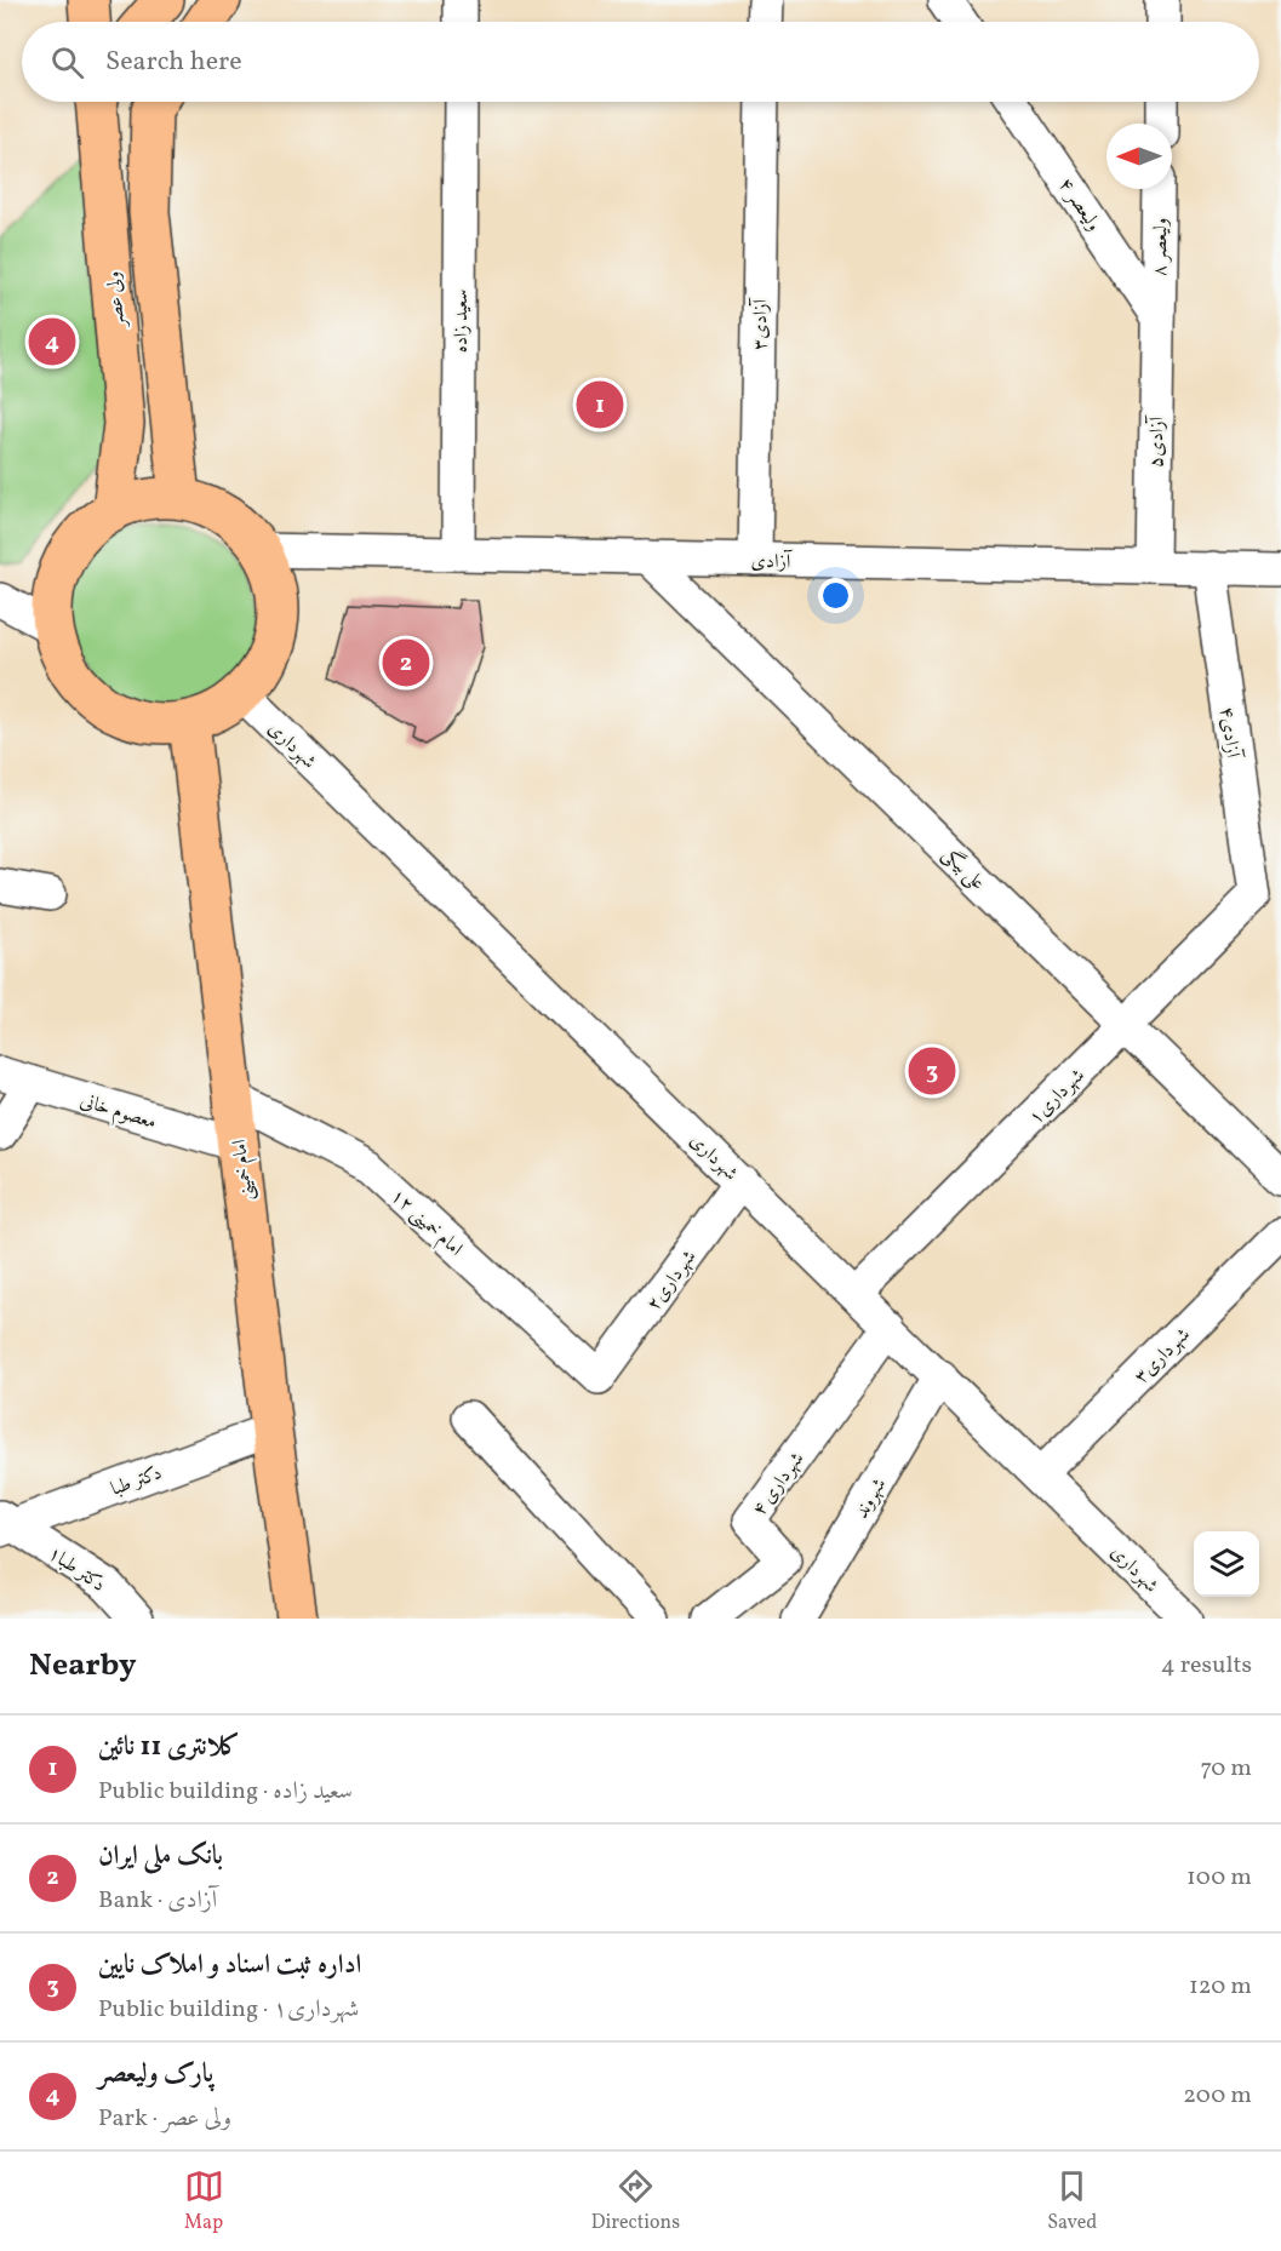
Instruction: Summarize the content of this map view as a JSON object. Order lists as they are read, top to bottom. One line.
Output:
{"streets":{"main road":["ولی عصر","امام خمینی"],"street":["ولیعصر ۴","ولیعصر ۸","سعید زاده","آزادی۳","آزادی۵","آزادی","آزادی۴","شهرداری","علی بیگی","شهرداری۱","معصوم خانی","امام خمینی ۱۲","شهرداری۲","شهرداری۳","دکتر طبا","شهرداری ۴","شهروند","دکتر طبا۱"]},"crossings":[["ولیعصر ۴","ولیعصر ۸"],["ولیعصر ۴","آزادی۵"],["ولیعصر ۸","آزادی۵"],["ولی عصر","آزادی"],["ولی عصر","شهرداری"],["ولی عصر","امام خمینی"],["سعید زاده","آزادی"],["آزادی۳","آزادی"],["آزادی۵","آزادی"],["آزادی","آزادی۴"],["آزادی","شهرداری"],["آزادی","علی بیگی"],["آزادی","امام خمینی"],["آزادی۴","شهرداری۱"],["شهرداری","شهرداری۱"],["شهرداری","امام خمینی"],["شهرداری","شهرداری۲"],["شهرداری","شهرداری۳"],["شهرداری","شهرداری ۴"],["شهرداری","شهروند"],["علی بیگی","شهرداری۱"],["معصوم خانی","امام خمینی"],["امام خمینی","امام خمینی ۱۲"],["امام خمینی","دکتر طبا"],["امام خمینی ۱۲","شهرداری۲"],["دکتر طبا","دکتر طبا۱"]],"north":"left","page":{"search":"Search here","pins":["4","1","2","3"],"heading":["Nearby","4 results"],"list":[{"mark":"1","name":"کلانتری 11 نائین","note":"Public building · سعید زاده","value":"70 m"},{"mark":"2","name":"بانک ملی ایران","note":"Bank · آزادی","value":"100 m"},{"mark":"3","name":"اداره ثبت اسناد و املاک نایین","note":"Public building · شهرداری۱","value":"120 m"},{"mark":"4","name":"پارک ولیعصر","note":"Park · ولی عصر","value":"200 m"}],"nav":["Map","Directions","Saved"]}}
